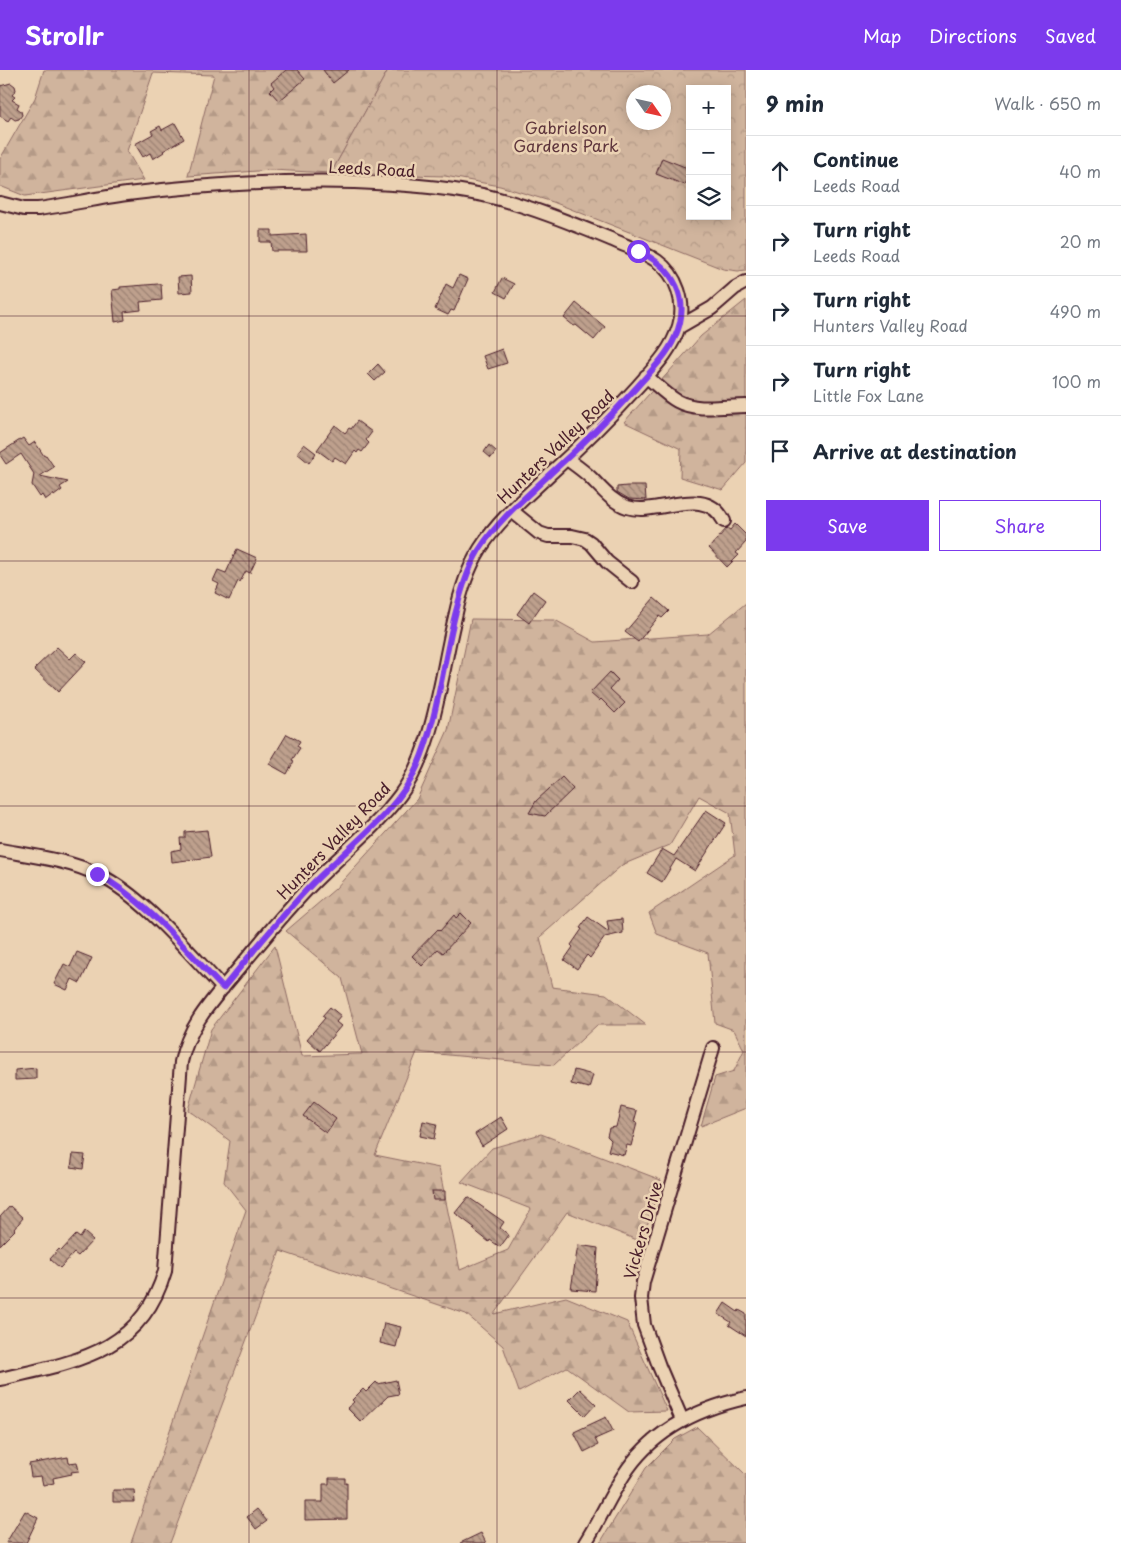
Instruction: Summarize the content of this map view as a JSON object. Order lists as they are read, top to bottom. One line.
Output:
{"streets":{"street":["Leeds Road","Hunters Valley Road","Vickers Drive"]},"crossings":[["Leeds Road","Hunters Valley Road"]],"parks":["Gabrielson Gardens Park"],"north":"bottom right","page":{"header":"Strollr","nav":["Map","Directions","Saved"],"heading":["9 min","Walk · 650 m"],"map_buttons":["+","−"],"list":[["Continue","Leeds Road","40 m"],["Turn right","Leeds Road","20 m"],["Turn right","Hunters Valley Road","490 m"],["Turn right","Little Fox Lane","100 m"],"Arrive at destination"],"buttons":["Save","Share"]}}
